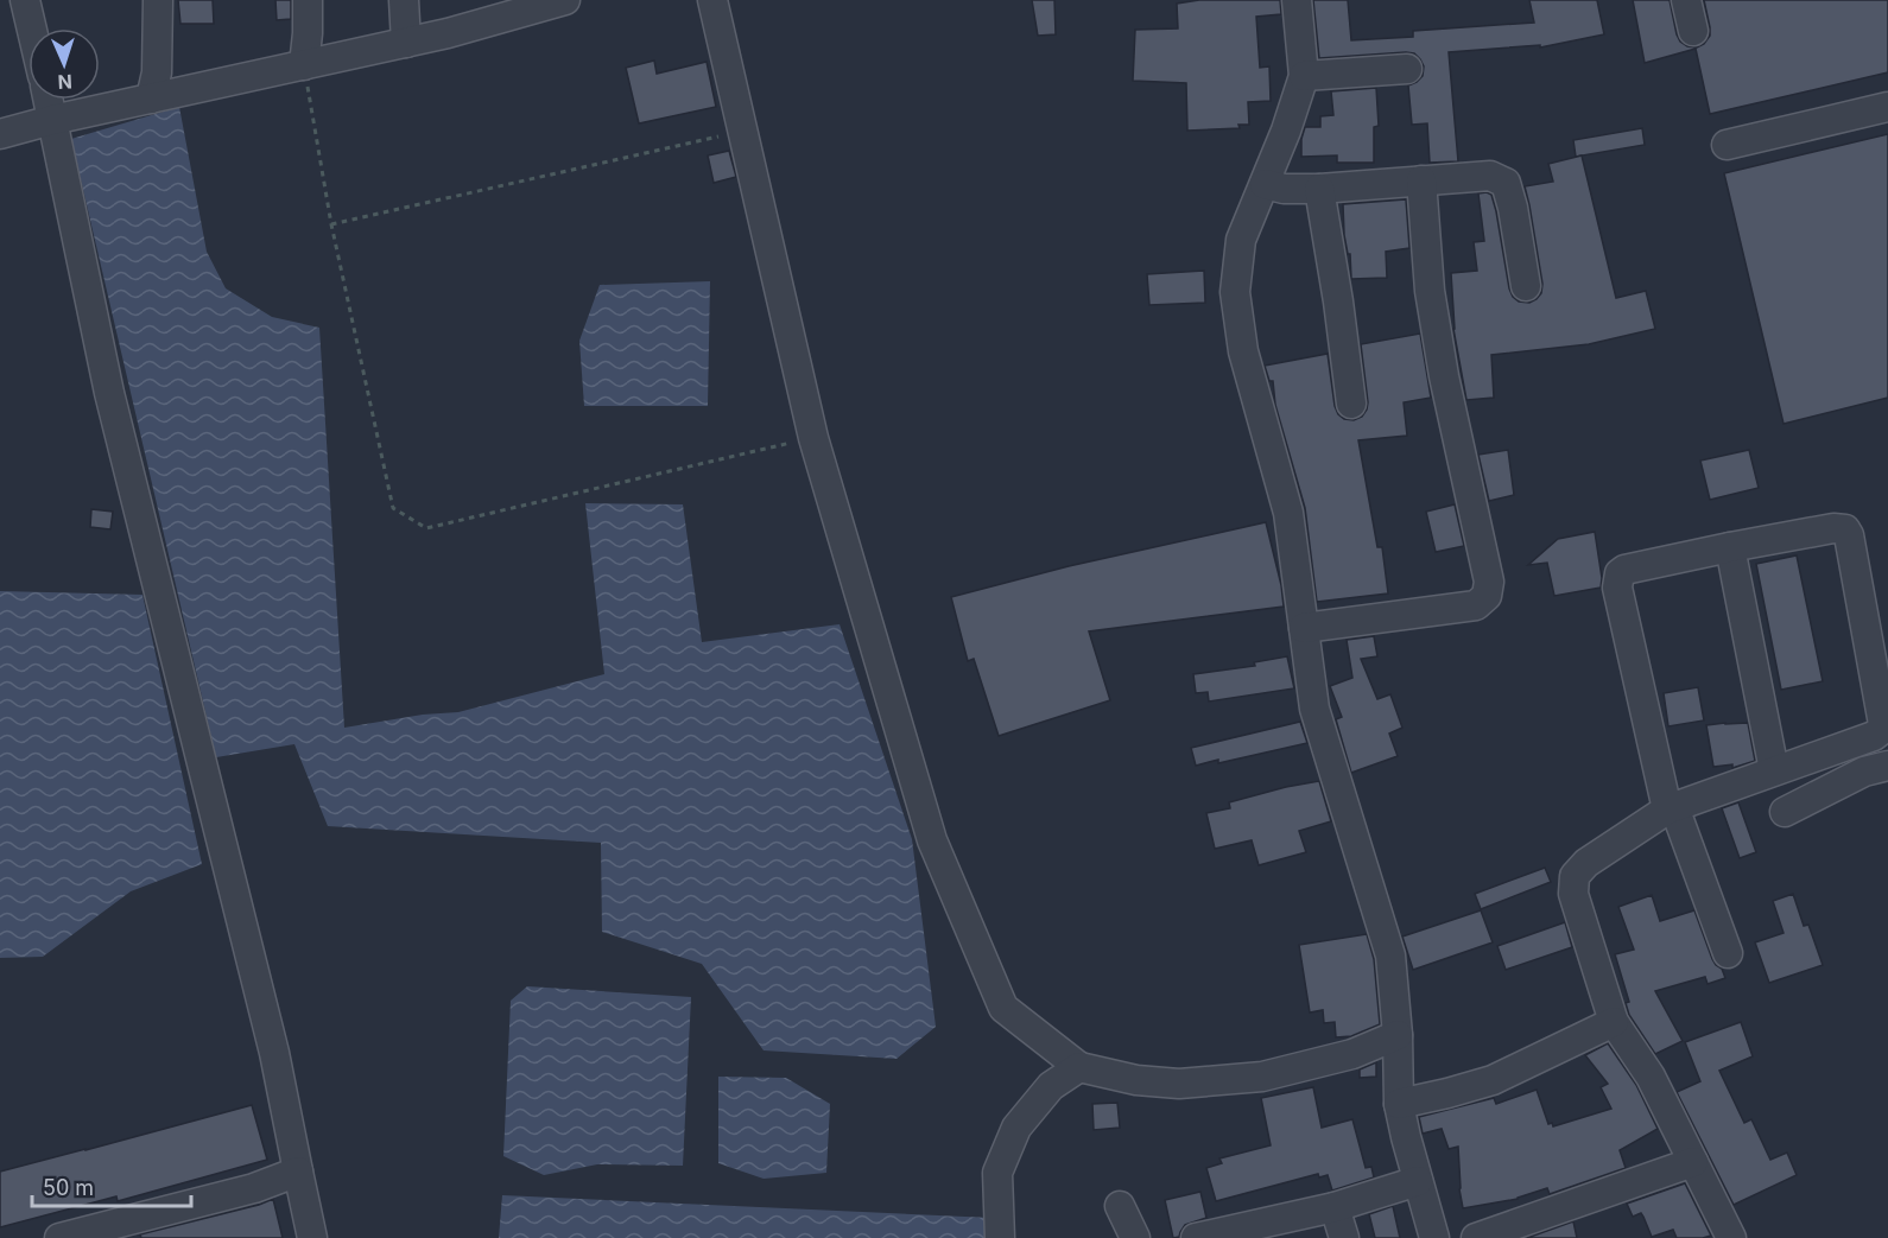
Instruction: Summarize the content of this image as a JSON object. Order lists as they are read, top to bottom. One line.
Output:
{"scale_bar":"50 m","north":"bottom"}
